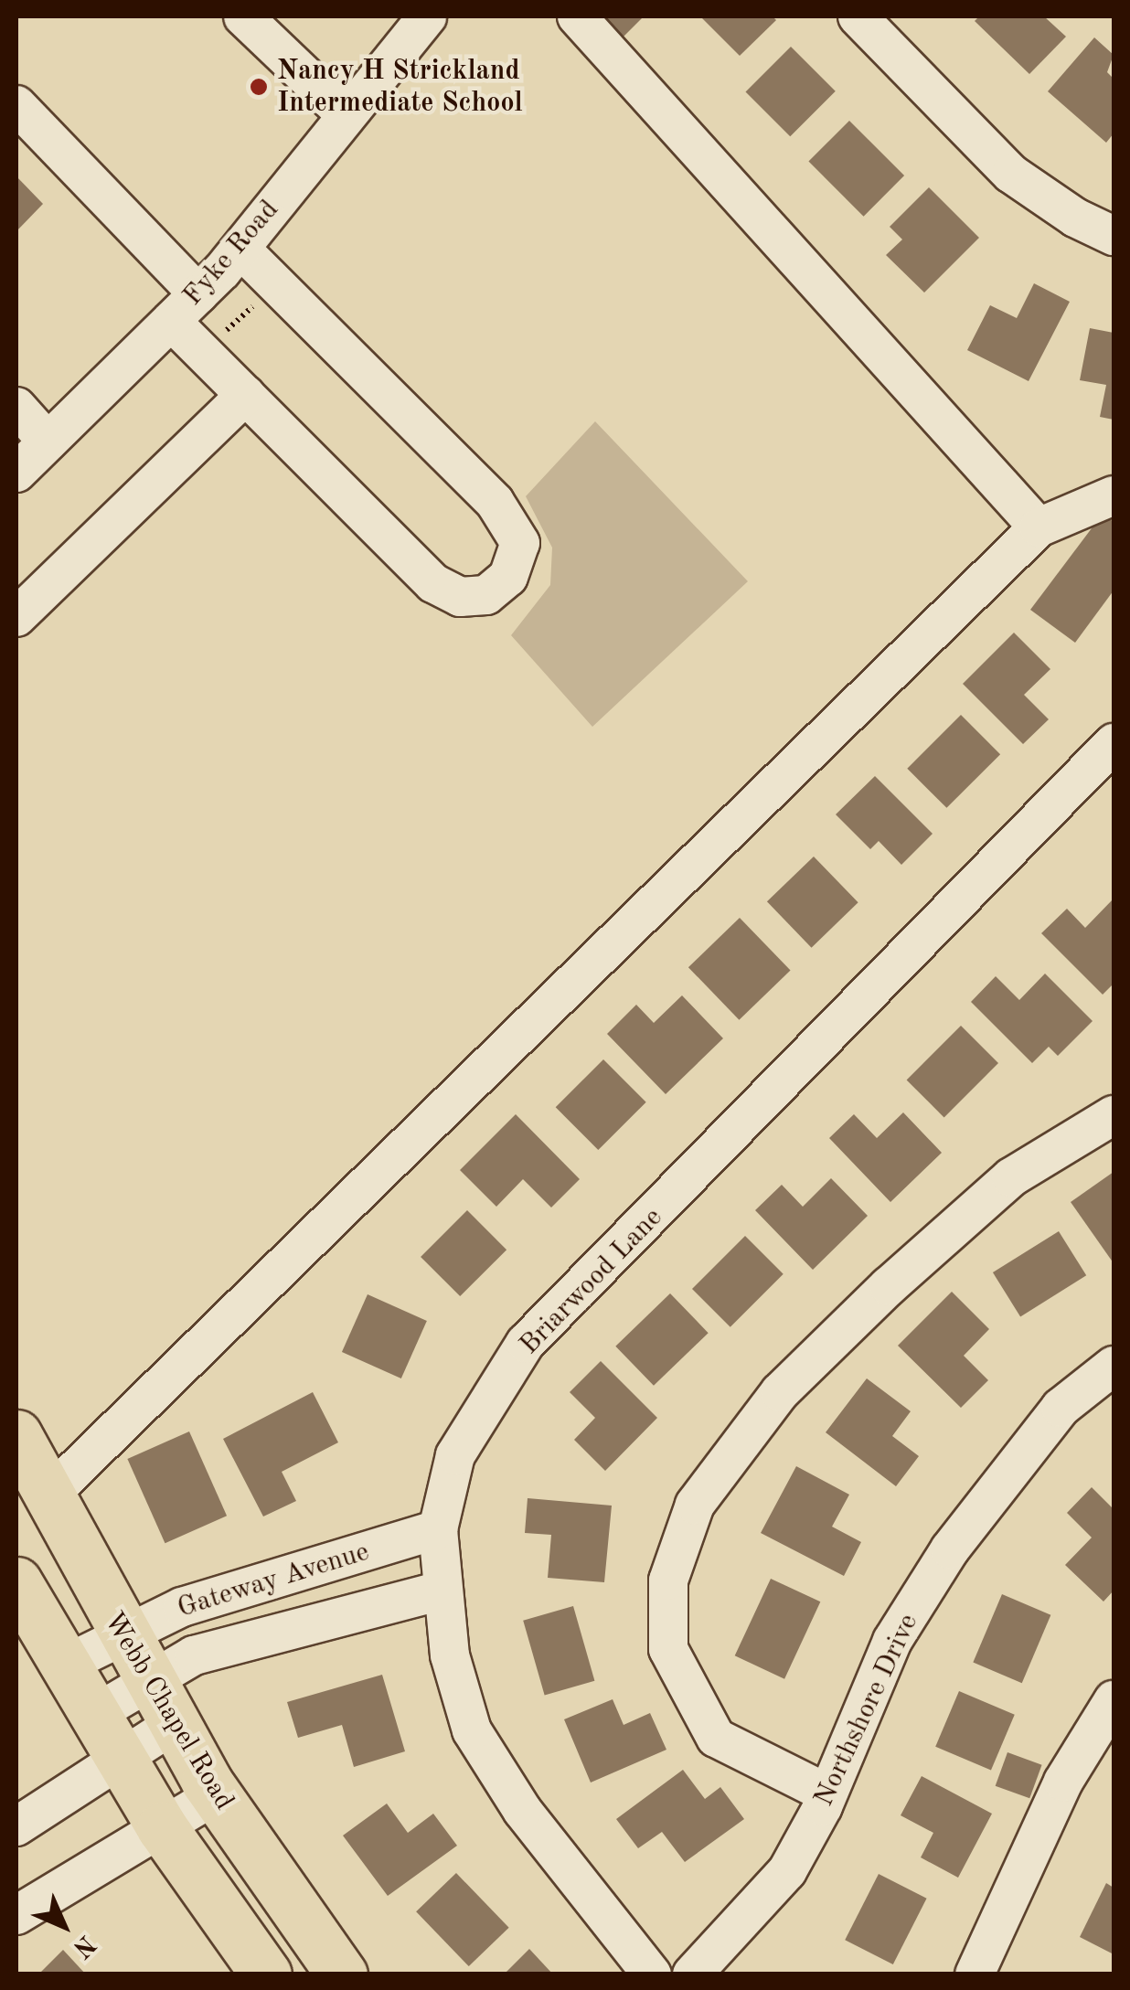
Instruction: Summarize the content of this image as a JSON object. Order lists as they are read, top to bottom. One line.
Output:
{"streets":{"main road":["Webb Chapel Road"],"street":["Fyke Road","Briarwood Lane","Gateway Avenue","Northshore Drive"]},"crossings":[["Briarwood Lane","Gateway Avenue"],["Gateway Avenue","Webb Chapel Road"]],"places":["Nancy H Strickland Intermediate School"],"north":"bottom right"}
